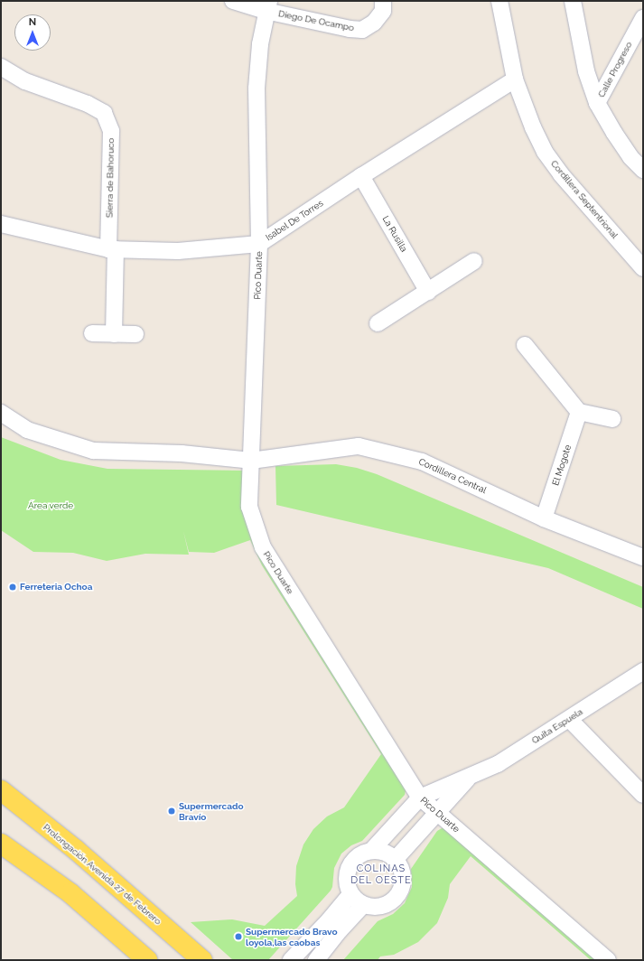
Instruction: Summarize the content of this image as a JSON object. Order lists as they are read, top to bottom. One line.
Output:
{"streets":{"main road":["Prolongación Avenida 27 de Febrero"],"street":["Diego De Ocampo","Calle Progreso","Sierra de Bahoruco","Cordillera Septentrional","Isabel De Torres","La Rusilla","Pico Duarte","El Mogote","Cordillera Central","Quita Espuela"]},"crossings":[["Diego De Ocampo","Pico Duarte"],["Sierra de Bahoruco","Isabel De Torres"],["Cordillera Septentrional","Isabel De Torres"],["Isabel De Torres","La Rusilla"],["Isabel De Torres","Pico Duarte"],["Pico Duarte","Cordillera Central"],["El Mogote","Cordillera Central"]],"districts":["COLINAS DEL OESTE"],"parks":["Área verde"],"places":["Ferreteria Ochoa","Supermercado Bravío","Supermercado Bravo loyola,las caobas"],"north":"top"}
